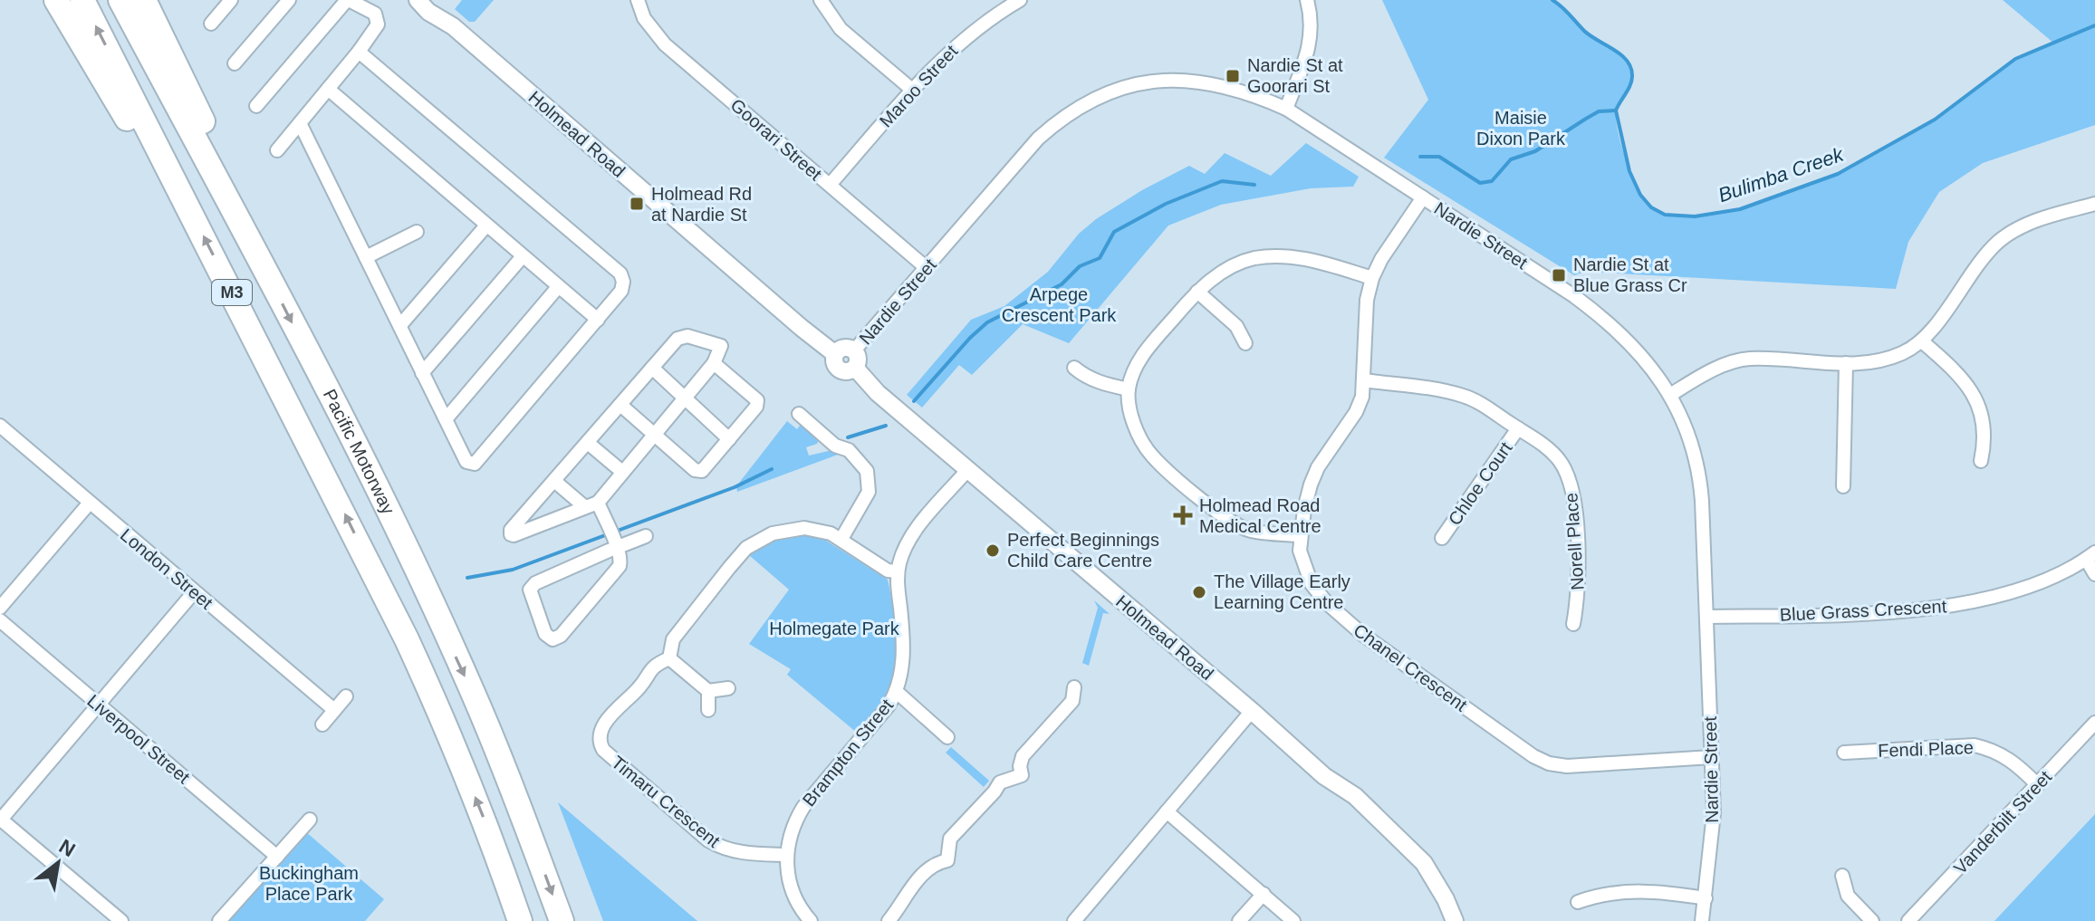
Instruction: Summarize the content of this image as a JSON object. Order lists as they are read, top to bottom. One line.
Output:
{"streets":{"highway":["M3","Pacific Motorway"],"street":["Maroo Street","Holmead Road","Goorari Street","Nardie Street","Chloe Court","Norell Place","London Street","Blue Grass Crescent","Chanel Crescent","Liverpool Street","Fendi Place","Brampton Street","Timaru Crescent","Vanderbilt Street"]},"crossings":[["Maroo Street","Goorari Street"],["Holmead Road","Nardie Street"],["Goorari Street","Nardie Street"],["Nardie Street","Blue Grass Crescent"],["Nardie Street","Chanel Crescent"],["Chloe Court","Norell Place"],["Norell Place","Chanel Crescent"],["Fendi Place","Vanderbilt Street"],["Brampton Street","Timaru Crescent"]],"water":["Bulimba Creek"],"parks":["Maisie Dixon Park","Arpege Crescent Park","Holmegate Park","Buckingham Place Park"],"places":{"transit":["Nardie St at Goorari St","Holmead Rd at Nardie St","Nardie St at Blue Grass Cr"],"health":["Holmead Road Medical Centre"],"other":["Perfect Beginnings Child Care Centre","The Village Early Learning Centre"]},"north":"top right"}
